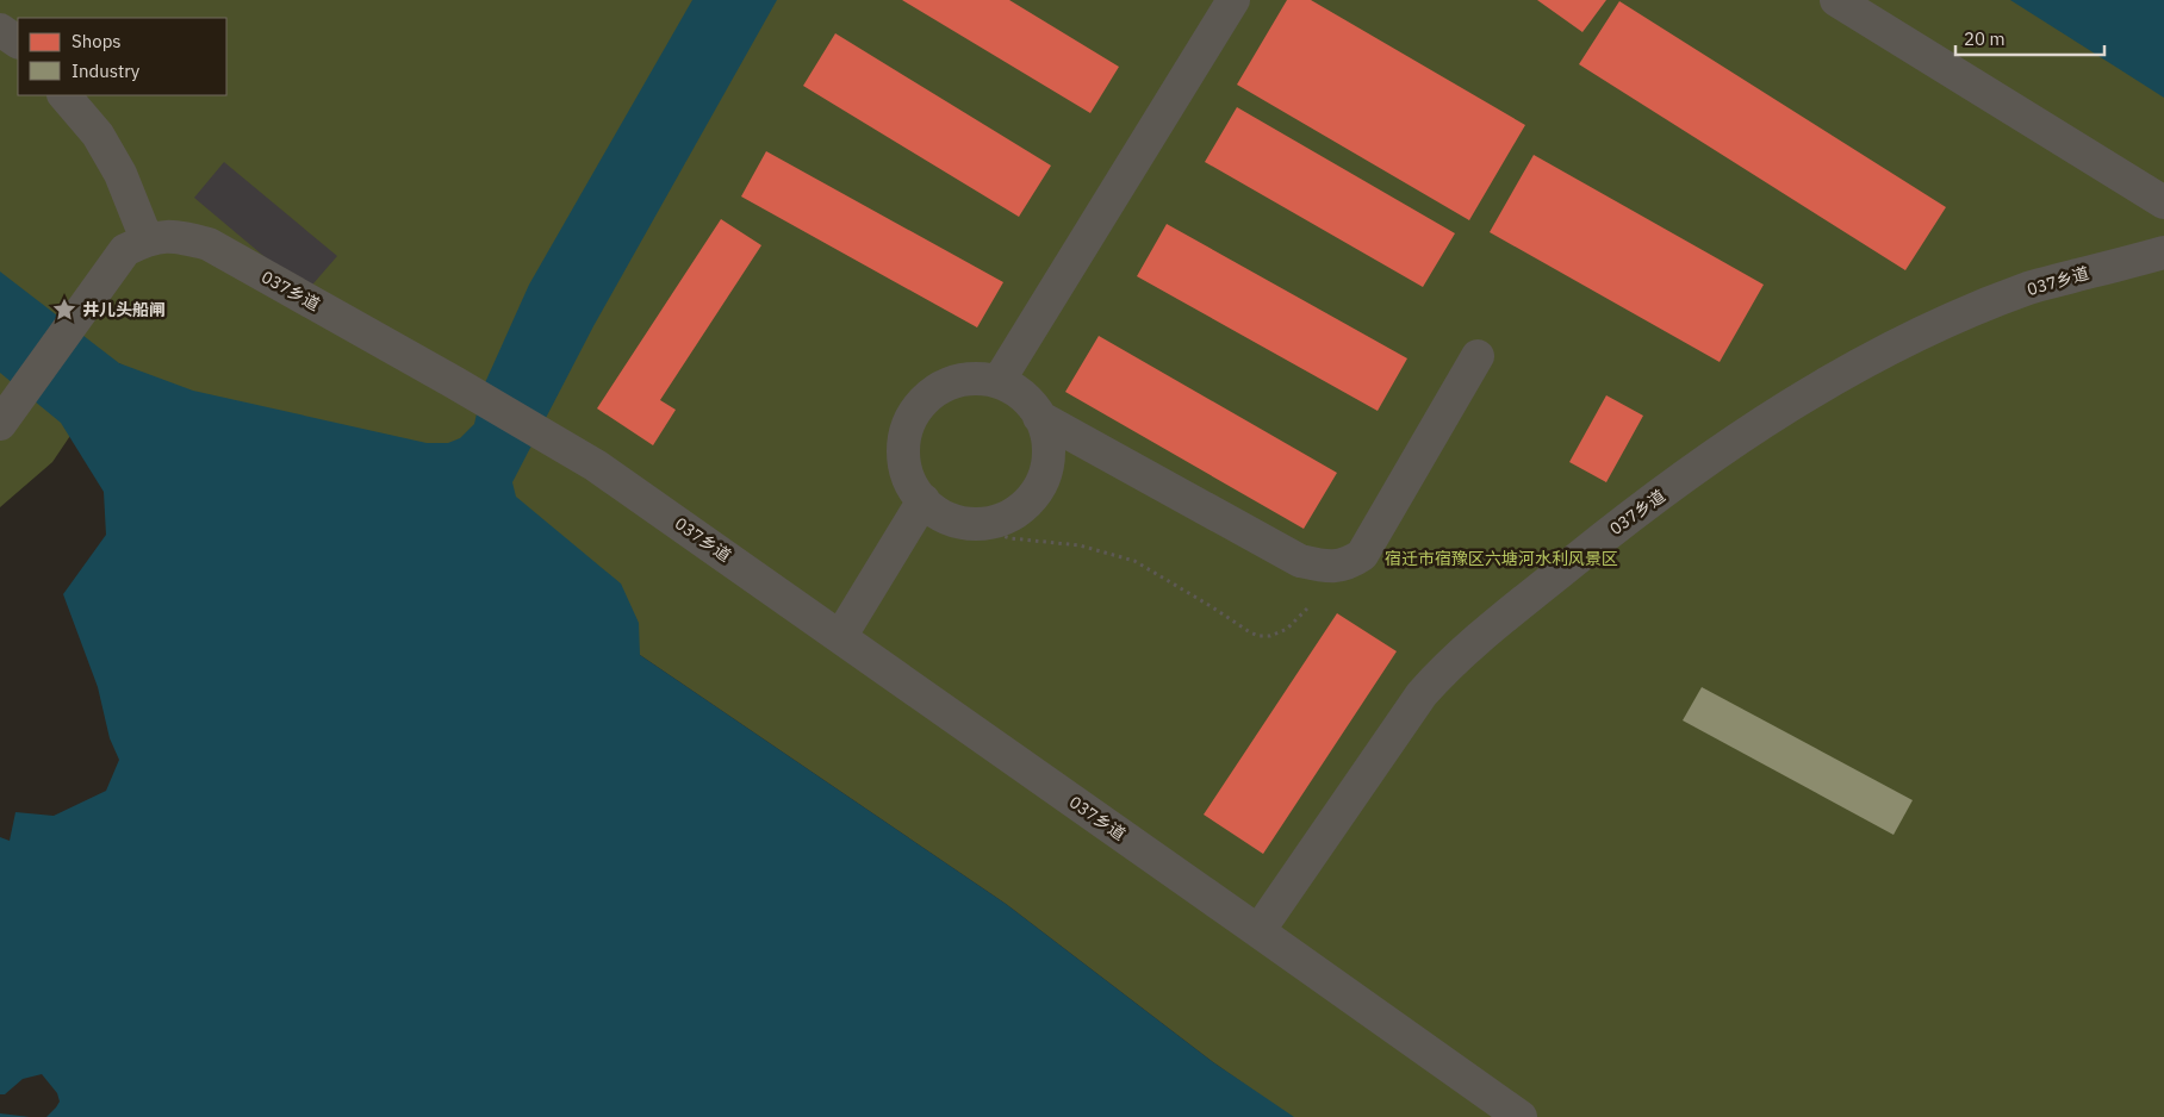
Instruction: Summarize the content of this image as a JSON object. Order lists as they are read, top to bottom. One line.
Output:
{"streets":{"street":["037乡道"]},"parks":["宿迁市宿豫区六塘河水利风景区"],"places":{"place":["井儿头船闸"]},"legend":["Shops","Industry"],"scale_bar":"20 m"}
